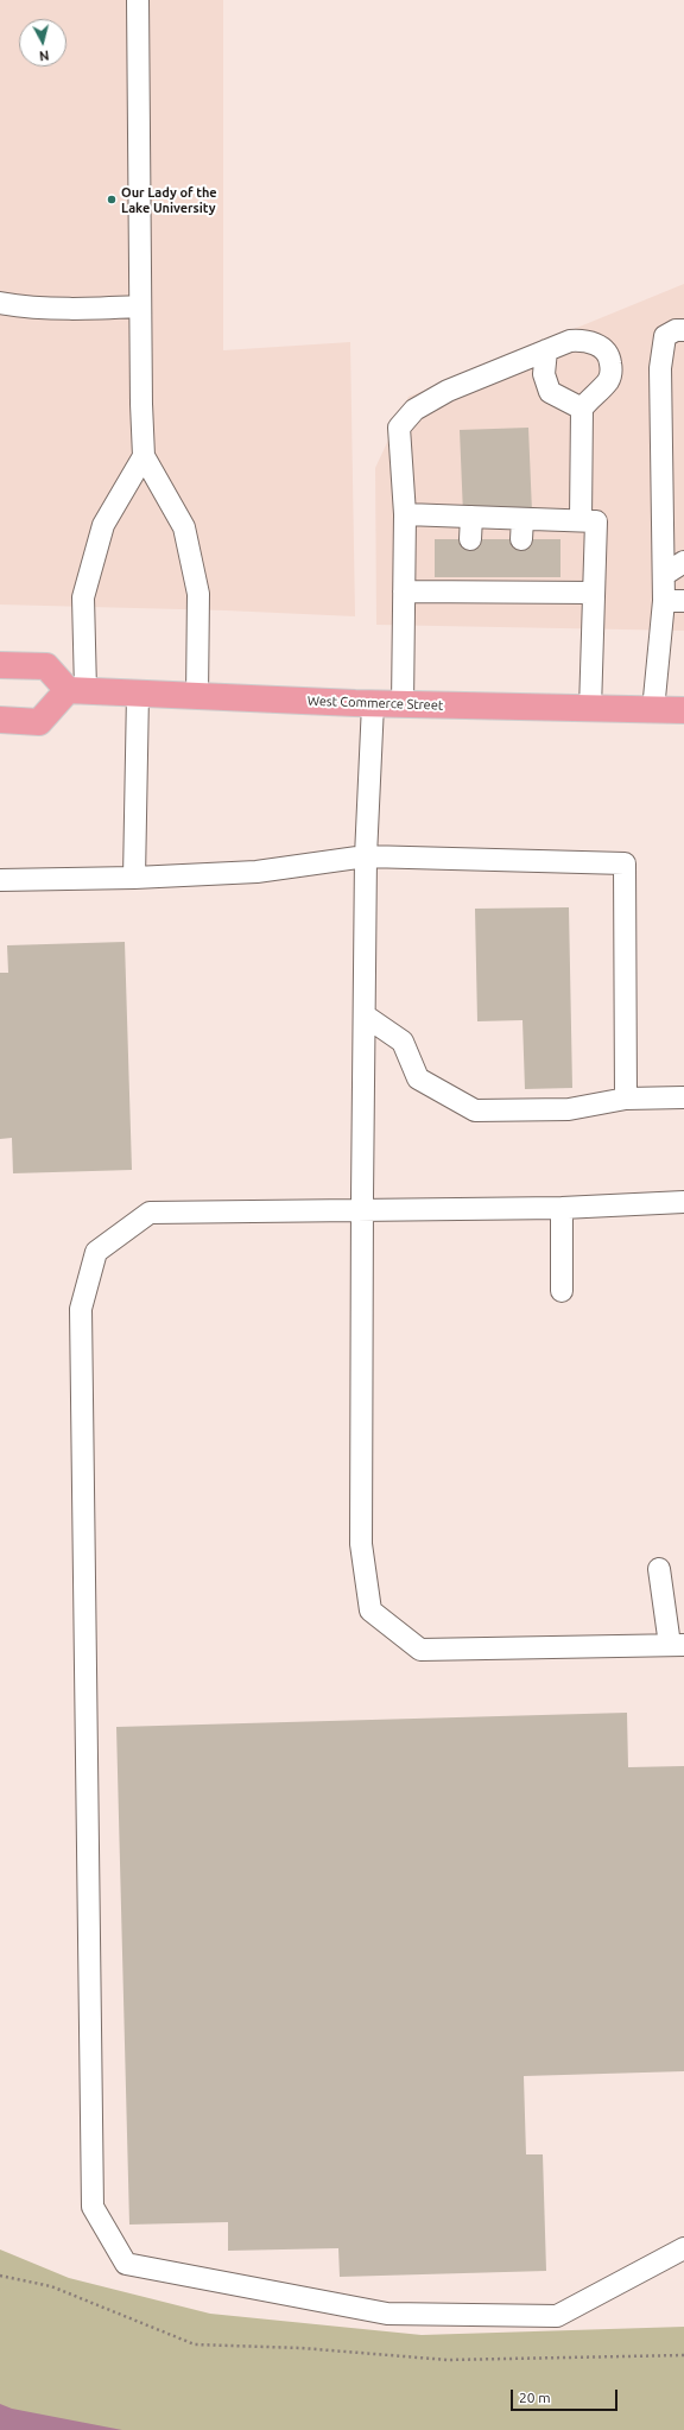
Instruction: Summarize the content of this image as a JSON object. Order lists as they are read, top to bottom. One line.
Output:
{"streets":{"main road":["West Commerce Street"]},"places":["Our Lady of the Lake University"],"scale_bar":"20 m","north":"bottom"}
